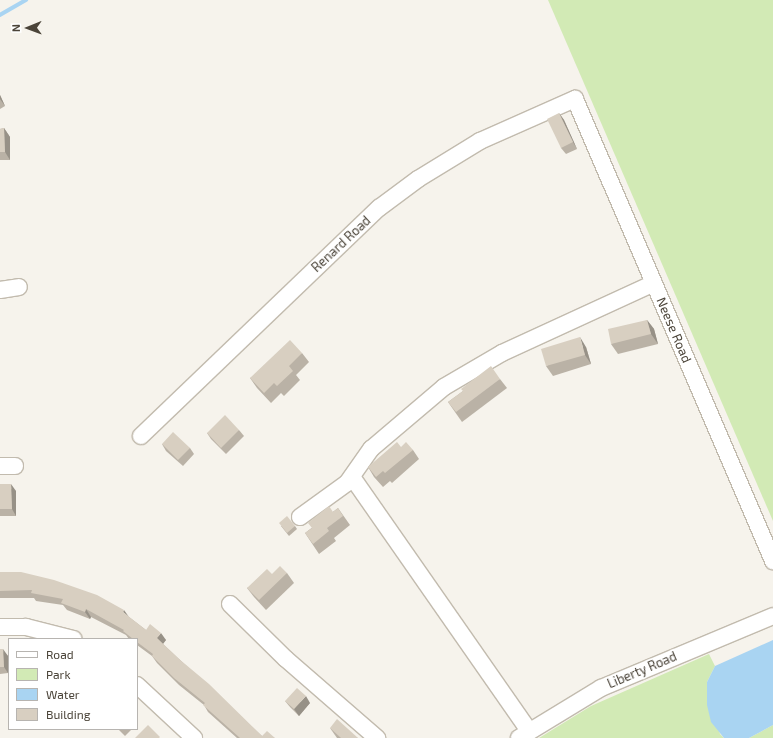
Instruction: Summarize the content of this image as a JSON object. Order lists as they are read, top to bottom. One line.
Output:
{"streets":{"street":["Renard Road","Neese Road","Liberty Road"]},"crossings":[["Renard Road","Neese Road"]],"legend":["Road","Park","Water","Building"],"north":"left"}
